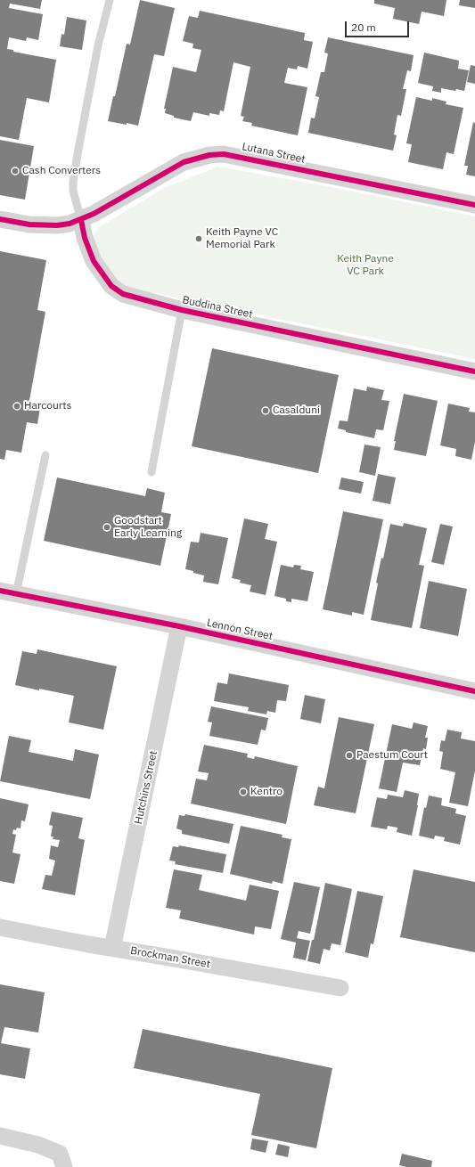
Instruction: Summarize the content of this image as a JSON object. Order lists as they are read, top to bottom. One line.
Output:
{"streets":{"street":["Lutana Street","Buddina Street","Lennon Street","Hutchins Street","Brockman Street"]},"crossings":[["Lutana Street","Buddina Street"],["Lennon Street","Hutchins Street"],["Hutchins Street","Brockman Street"]],"parks":["Keith Payne VC Park"],"places":["Cash Converters","Keith Payne VC Memorial Park","Harcourts","Casalduni","Goodstart Early Learning","Paestum Court","Kentro"],"scale_bar":"20 m"}
